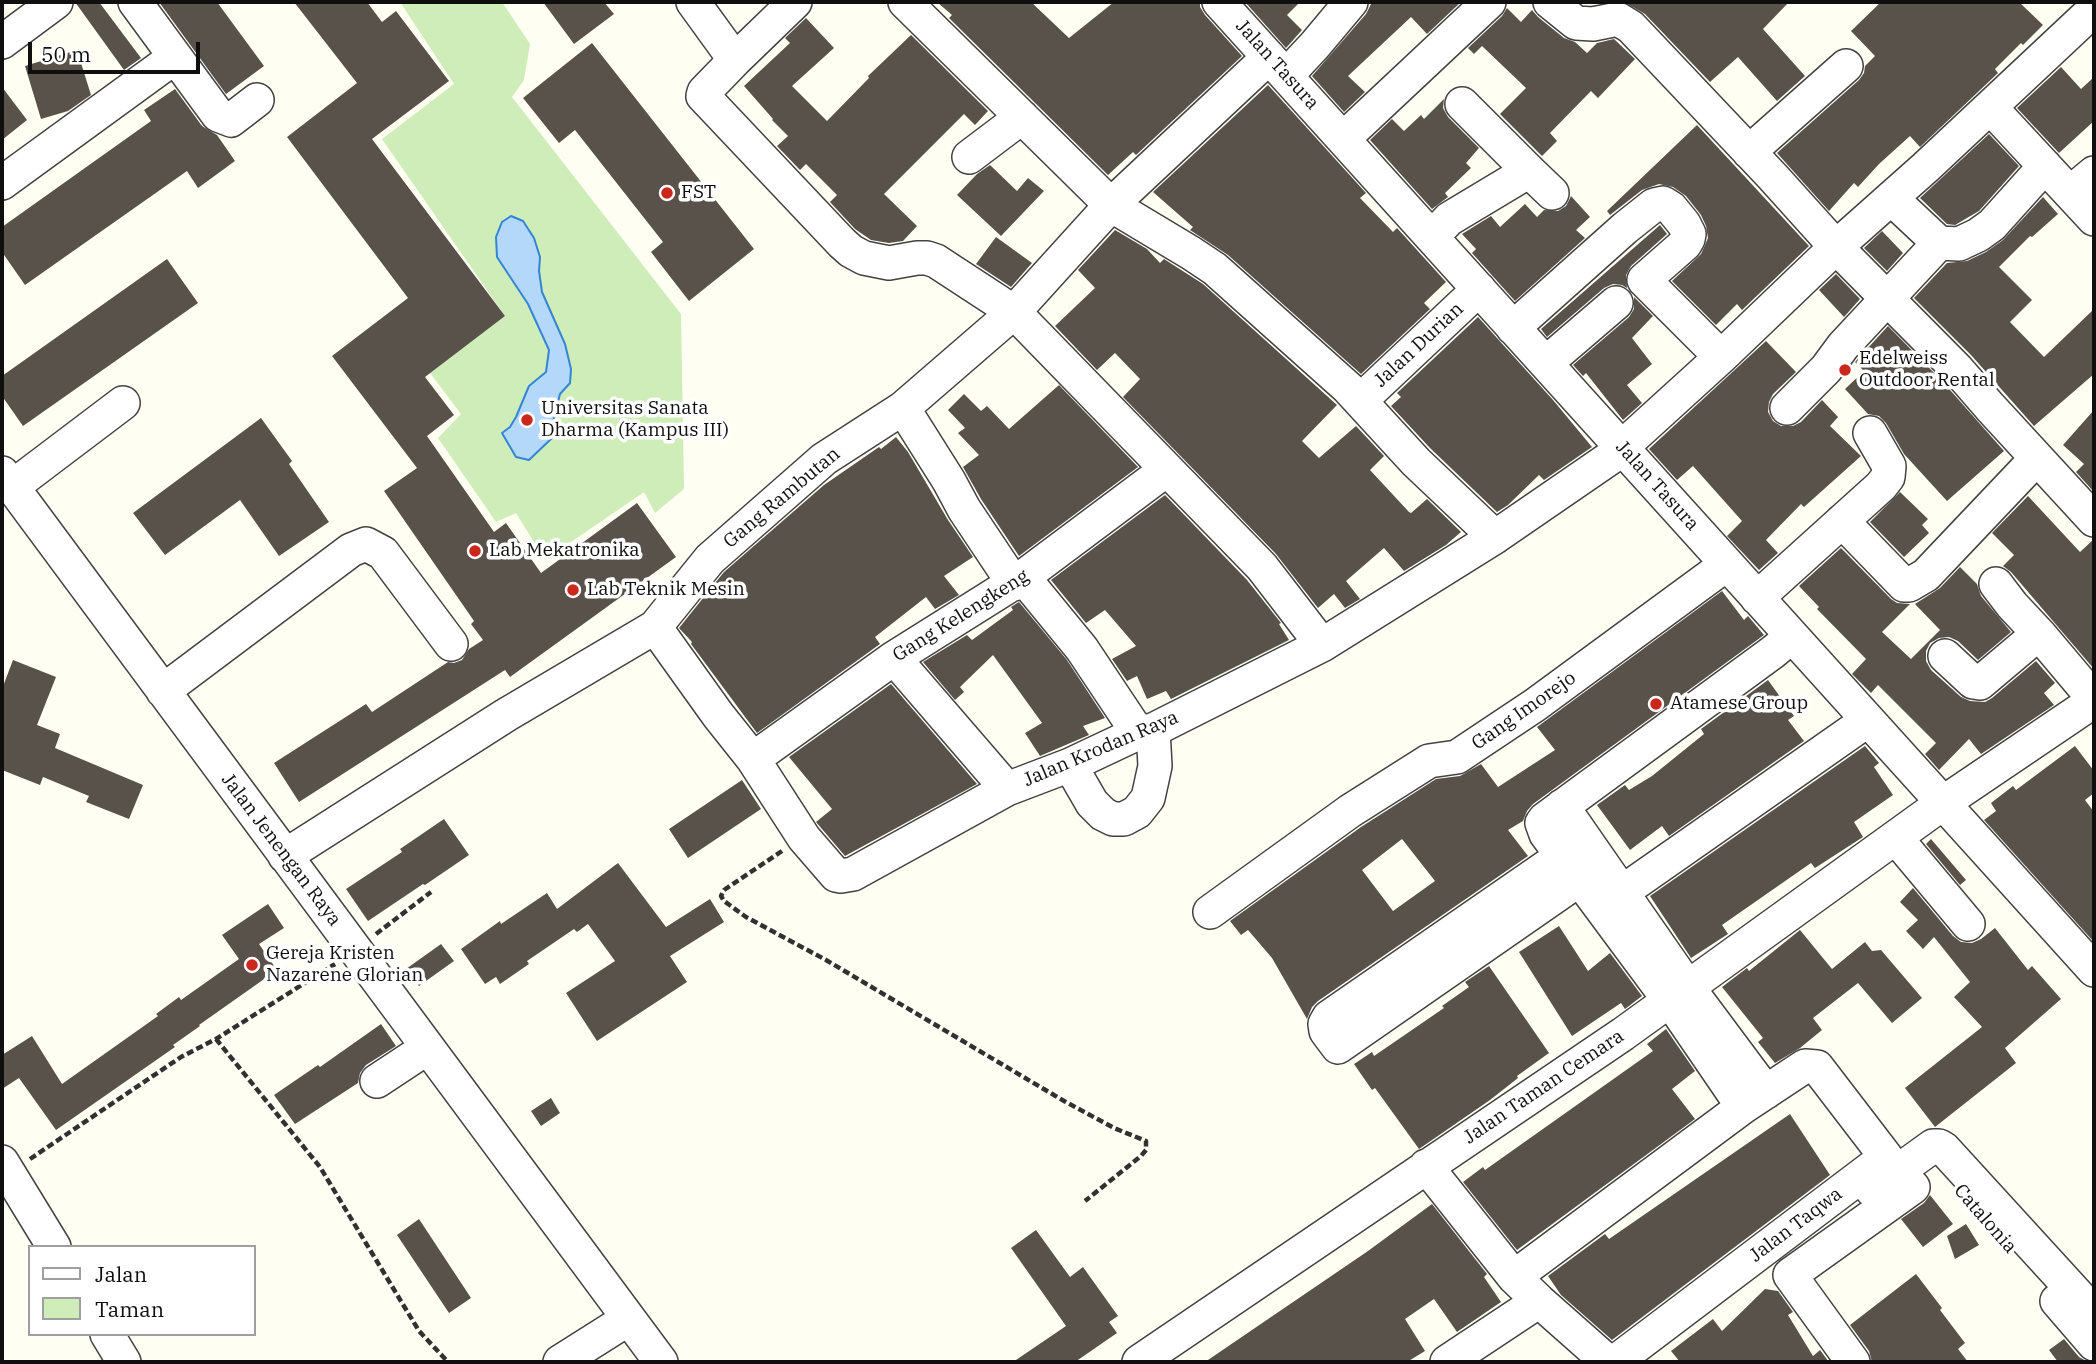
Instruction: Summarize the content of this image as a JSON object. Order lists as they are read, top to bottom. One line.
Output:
{"streets":{"street":["Jalan Tasura","Jalan Durian","Gang Rambutan","Gang Kelengkeng","Gang Imorejo","Jalan Krodan Raya","Jalan Jenengan Raya","Jalan Taman Cemara","Catalonia","Jalan Taqwa"]},"crossings":[["Jalan Tasura","Jalan Durian"],["Jalan Tasura","Gang Rambutan"],["Jalan Tasura","Gang Imorejo"],["Jalan Tasura","Jalan Krodan Raya"],["Jalan Tasura","Jalan Taman Cemara"],["Gang Rambutan","Jalan Krodan Raya"],["Gang Rambutan","Jalan Jenengan Raya"],["Gang Kelengkeng","Jalan Krodan Raya"]],"places":["FST","Edelweiss Outdoor Rental","Universitas Sanata Dharma (Kampus III)","Lab Mekatronika","Lab Teknik Mesin","Atamese Group","Gereja Kristen Nazarene Glorian"],"legend":["Jalan","Taman"],"scale_bar":"50 m"}
